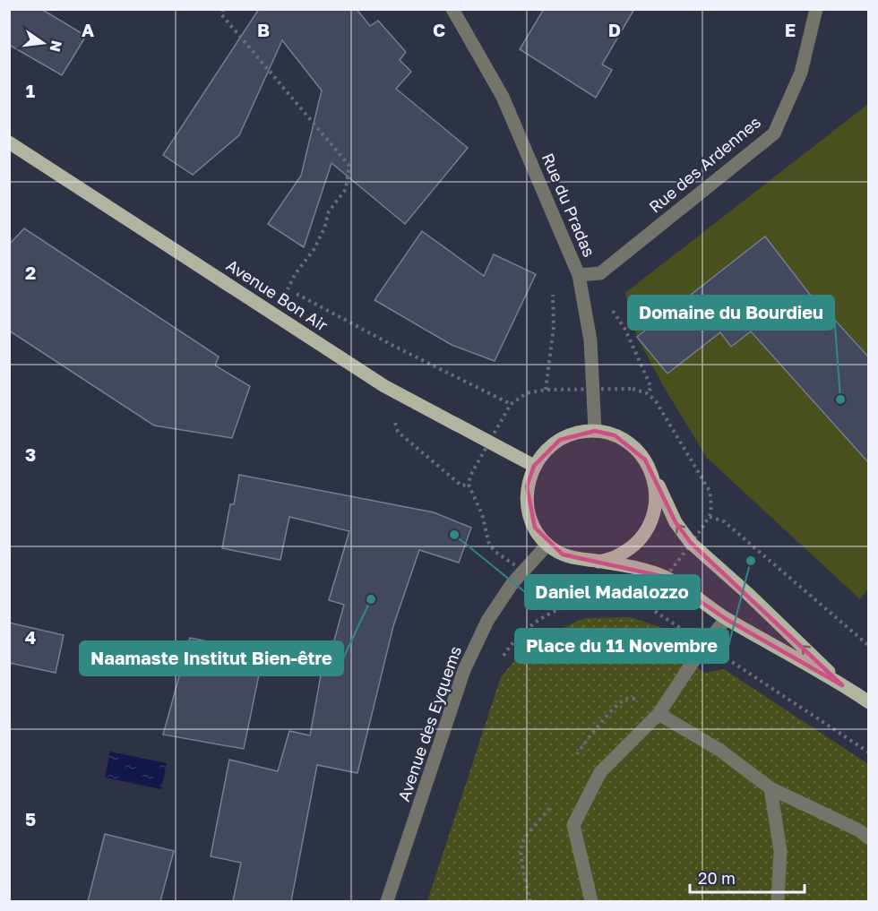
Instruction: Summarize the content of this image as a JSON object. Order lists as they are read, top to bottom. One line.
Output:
{"streets":{"main road":["Avenue Bon Air"],"street":["Rue des Ardennes","Rue du Pradas","Avenue des Eyquems"]},"crossings":[["Rue des Ardennes","Rue du Pradas"],["Rue du Pradas","Avenue Bon Air"],["Rue du Pradas","Avenue des Eyquems"],["Avenue Bon Air","Avenue des Eyquems"]],"places":["Domaine du Bourdieu","Daniel Madalozzo","Place du 11 Novembre","Naamaste Institut Bien-être"],"scale_bar":"20 m","north":"right","grid":{"columns":["A","B","C","D","E"],"rows":["1","2","3","4","5"]}}
